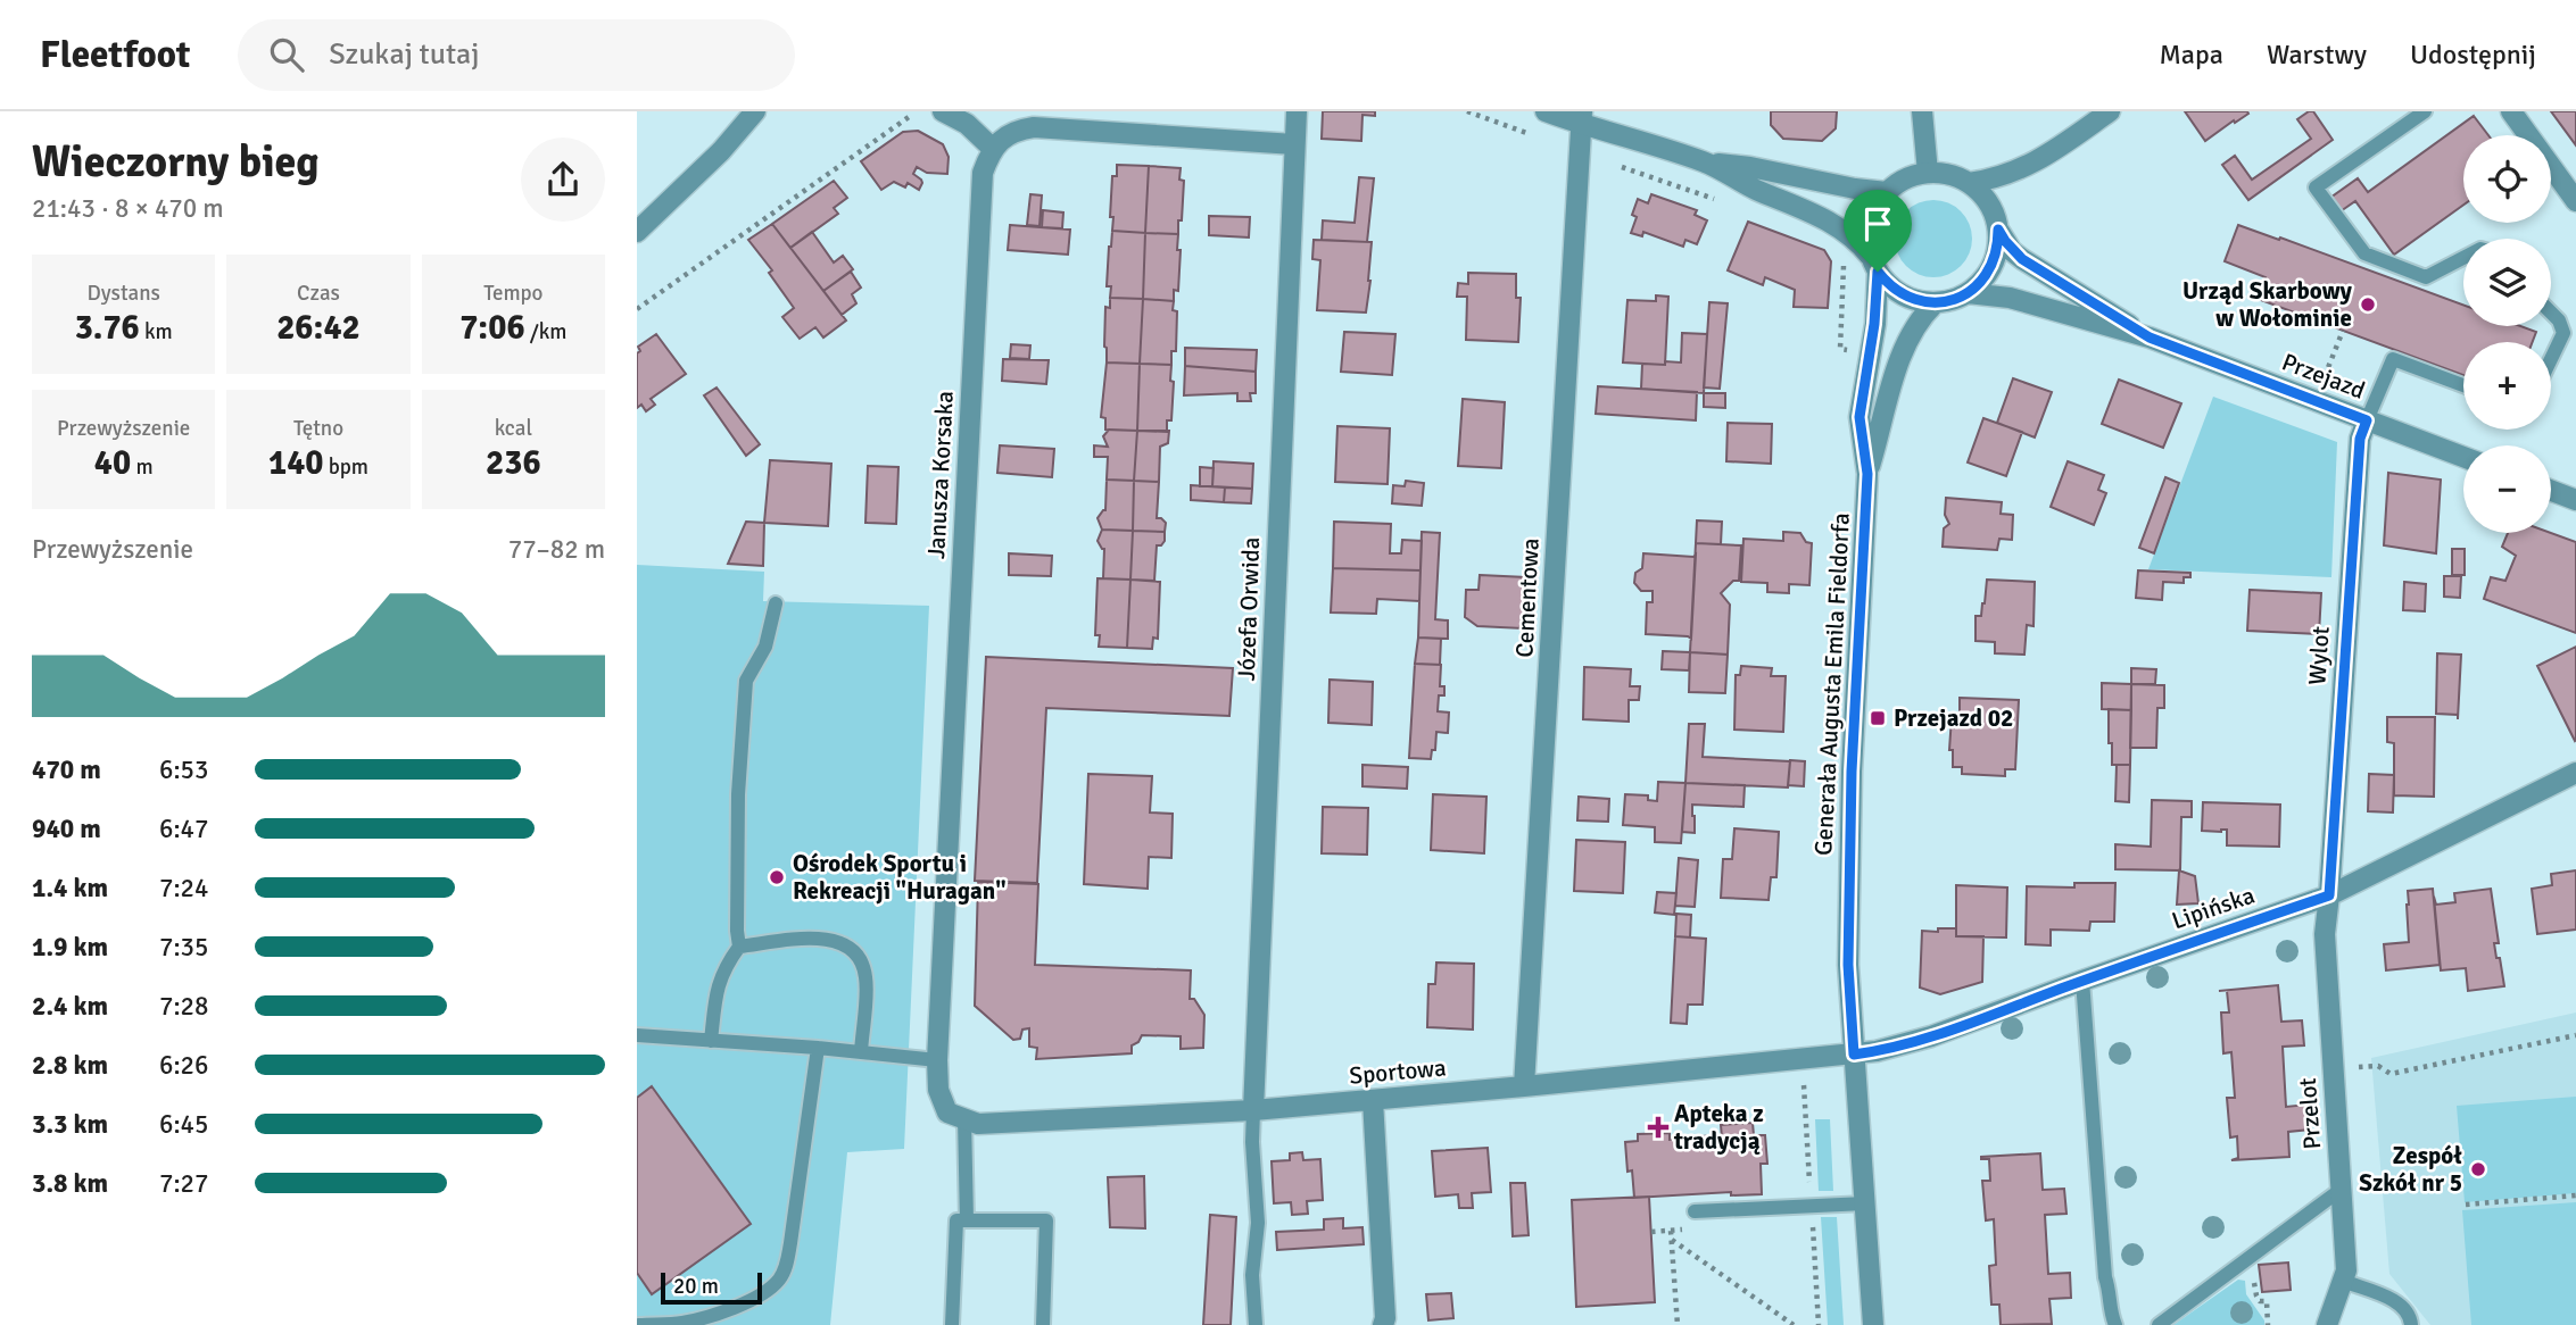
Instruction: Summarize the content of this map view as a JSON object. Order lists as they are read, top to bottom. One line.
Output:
{"streets":{"street":["Przejazd","Janusza Korsaka","Cementowa","Józefa Orwida","Wylot","Generała Augusta Emila Fieldorfa","Lipińska","Sportowa","Przelot"]},"crossings":[["Przejazd","Wylot"],["Przejazd","Generała Augusta Emila Fieldorfa"],["Janusza Korsaka","Sportowa"],["Cementowa","Sportowa"],["Józefa Orwida","Sportowa"],["Wylot","Lipińska"],["Wylot","Przelot"],["Generała Augusta Emila Fieldorfa","Lipińska"],["Generała Augusta Emila Fieldorfa","Sportowa"],["Lipińska","Sportowa"],["Lipińska","Przelot"]],"places":{"other":["Urząd Skarbowy w Wołominie","Ośrodek Sportu i Rekreacji \"Huragan\"","Zespół Szkół nr 5"],"transit":["Przejazd 02"],"health":["Apteka z tradycją"]},"scale_bar":"20 m","page":{"header":"Fleetfoot","search":"Szukaj tutaj","nav":["Mapa","Warstwy","Udostępnij"],"heading":["Wieczorny bieg","21:43 · 8 × 470 m"],"map_buttons":["+","−"],"stats":[["Dystans","3.76 km"],["Czas","26:42"],["Tempo","7:06 /km"],["Przewyższenie","40 m"],["Tętno","140 bpm"],["kcal","236"]],"chart":["Przewyższenie","77–82 m"],"list":[{"name":"470 m","note":"6:53"},{"name":"940 m","note":"6:47"},{"name":"1.4 km","note":"7:24"},{"name":"1.9 km","note":"7:35"},{"name":"2.4 km","note":"7:28"},{"name":"2.8 km","note":"6:26"},{"name":"3.3 km","note":"6:45"},{"name":"3.8 km","note":"7:27"}],"scale":"20 m"}}
